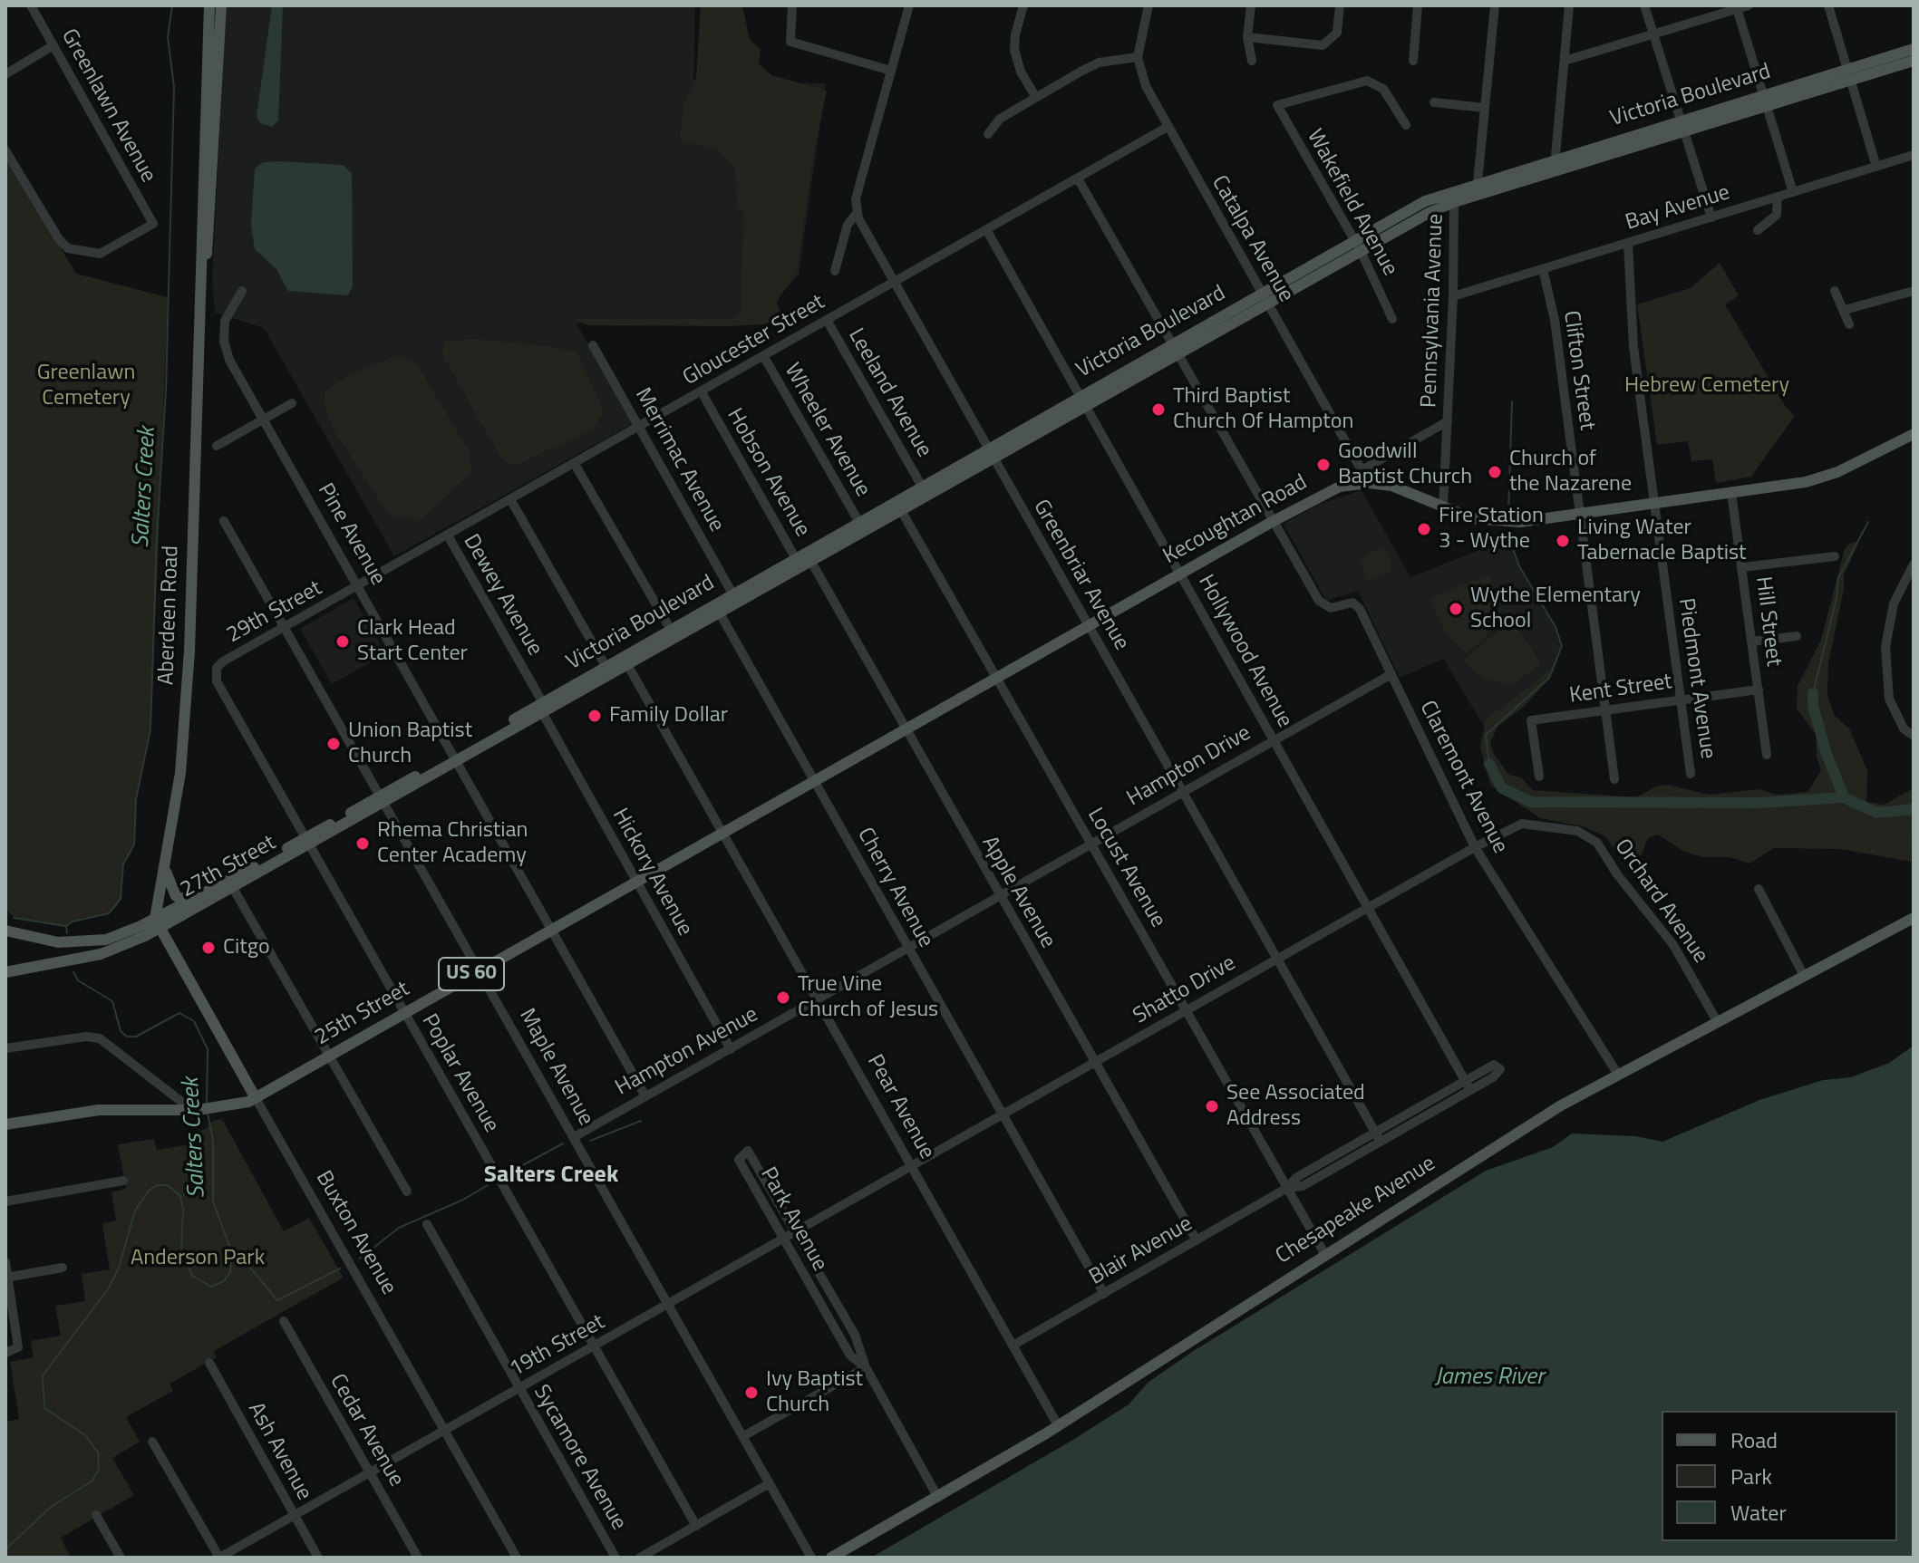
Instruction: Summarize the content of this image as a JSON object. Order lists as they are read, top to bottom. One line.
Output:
{"streets":{"main road":["Victoria Boulevard","Kecoughtan Road","Aberdeen Road","27th Street","US 60","25th Street","Chesapeake Avenue","Buxton Avenue"],"street":["Greenlawn Avenue","Wakefield Avenue","Bay Avenue","Catalpa Avenue","Pennsylvania Avenue","Gloucester Street","Clifton Street","Leeland Avenue","Wheeler Avenue","Merrimac Avenue","Hobson Avenue","Pine Avenue","Greenbriar Avenue","Dewey Avenue","29th Street","Hill Street","Hollywood Avenue","Piedmont Avenue","Kent Street","Hampton Drive","Claremont Avenue","Locust Avenue","Hickory Avenue","Cherry Avenue","Apple Avenue","Orchard Avenue","Shatto Drive","Hampton Avenue","Maple Avenue","Poplar Avenue","Pear Avenue","Park Avenue","Blair Avenue","19th Street","Cedar Avenue","Ash Avenue","Sycamore Avenue"]},"crossings":[["Victoria Boulevard","Wakefield Avenue"],["Victoria Boulevard","Catalpa Avenue"],["Victoria Boulevard","Pennsylvania Avenue"],["Victoria Boulevard","Leeland Avenue"],["Victoria Boulevard","Wheeler Avenue"],["Victoria Boulevard","Merrimac Avenue"],["Victoria Boulevard","Hobson Avenue"],["Victoria Boulevard","Pine Avenue"],["Victoria Boulevard","Greenbriar Avenue"],["Victoria Boulevard","Dewey Avenue"],["Victoria Boulevard","Hollywood Avenue"],["Victoria Boulevard","27th Street"],["Victoria Boulevard","Locust Avenue"],["Victoria Boulevard","Hickory Avenue"],["Victoria Boulevard","Cherry Avenue"],["Victoria Boulevard","Apple Avenue"],["Victoria Boulevard","Pear Avenue"],["Bay Avenue","Pennsylvania Avenue"],["Bay Avenue","Clifton Street"],["Bay Avenue","Piedmont Avenue"],["Catalpa Avenue","Gloucester Street"],["Catalpa Avenue","Kecoughtan Road"],["Pennsylvania Avenue","Kecoughtan Road"],["Gloucester Street","Leeland Avenue"],["Gloucester Street","Wheeler Avenue"],["Gloucester Street","Merrimac Avenue"],["Gloucester Street","Hobson Avenue"],["Gloucester Street","Pine Avenue"],["Gloucester Street","Greenbriar Avenue"],["Gloucester Street","Dewey Avenue"],["Gloucester Street","29th Street"],["Gloucester Street","Hollywood Avenue"],["Clifton Street","Kecoughtan Road"],["Clifton Street","Kent Street"],["Hobson Avenue","Apple Avenue"],["Kecoughtan Road","Greenbriar Avenue"],["Kecoughtan Road","Hill Street"],["Kecoughtan Road","Hollywood Avenue"],["Kecoughtan Road","Piedmont Avenue"],["Kecoughtan Road","Claremont Avenue"],["Kecoughtan Road","Locust Avenue"],["Kecoughtan Road","Cherry Avenue"],["Kecoughtan Road","Apple Avenue"],["Kecoughtan Road","25th Street"],["Pine Avenue","29th Street"],["Pine Avenue","27th Street"],["Pine Avenue","25th Street"],["Pine Avenue","Hampton Avenue"],["Greenbriar Avenue","Hampton Drive"],["Greenbriar Avenue","Shatto Drive"],["Greenbriar Avenue","Blair Avenue"],["Dewey Avenue","Hickory Avenue"],["29th Street","Maple Avenue"],["29th Street","Poplar Avenue"],["Aberdeen Road","27th Street"],["Aberdeen Road","Buxton Avenue"],["Hill Street","Kent Street"],["Hollywood Avenue","Hampton Drive"],["Hollywood Avenue","Shatto Drive"],["Hollywood Avenue","Blair Avenue"],["Piedmont Avenue","Kent Street"],["Hampton Drive","Claremont Avenue"],["Hampton Drive","Locust Avenue"],["Hampton Drive","Cherry Avenue"],["Hampton Drive","Apple Avenue"],["Hampton Drive","Hampton Avenue"],["Hampton Drive","Pear Avenue"],["Claremont Avenue","Orchard Avenue"],["Claremont Avenue","Shatto Drive"],["Claremont Avenue","Chesapeake Avenue"],["27th Street","Maple Avenue"],["27th Street","Poplar Avenue"],["27th Street","Buxton Avenue"],["Locust Avenue","Shatto Drive"],["Locust Avenue","Chesapeake Avenue"],["Locust Avenue","Blair Avenue"],["Hickory Avenue","25th Street"],["Hickory Avenue","Hampton Avenue"],["Cherry Avenue","Shatto Drive"],["Cherry Avenue","Blair Avenue"],["Apple Avenue","Shatto Drive"],["Apple Avenue","Blair Avenue"],["Orchard Avenue","Shatto Drive"],["Orchard Avenue","Chesapeake Avenue"],["Shatto Drive","Pear Avenue"],["Shatto Drive","19th Street"],["25th Street","Maple Avenue"],["25th Street","Poplar Avenue"],["25th Street","Pear Avenue"],["25th Street","Buxton Avenue"],["Hampton Avenue","Maple Avenue"],["Hampton Avenue","Pear Avenue"],["Maple Avenue","19th Street"],["Poplar Avenue","19th Street"],["Pear Avenue","Chesapeake Avenue"],["Pear Avenue","Blair Avenue"],["Pear Avenue","19th Street"],["Chesapeake Avenue","Park Avenue"],["Park Avenue","19th Street"],["Buxton Avenue","19th Street"],["19th Street","Cedar Avenue"],["19th Street","Ash Avenue"],["19th Street","Sycamore Avenue"]],"districts":["Salters Creek"],"water":["Salters Creek","James River"],"parks":["Greenlawn Cemetery","Hebrew Cemetery","Anderson Park"],"places":["Third Baptist Church Of Hampton","Goodwill Baptist Church","Church of the Nazarene","Fire Station 3 - Wythe","Living Water Tabernacle Baptist","Wythe Elementary School","Clark Head Start Center","Family Dollar","Union Baptist Church","Rhema Christian Center Academy","Citgo","True Vine Church of Jesus","See Associated Address","Ivy Baptist Church"],"legend":["Road","Park","Water"]}
